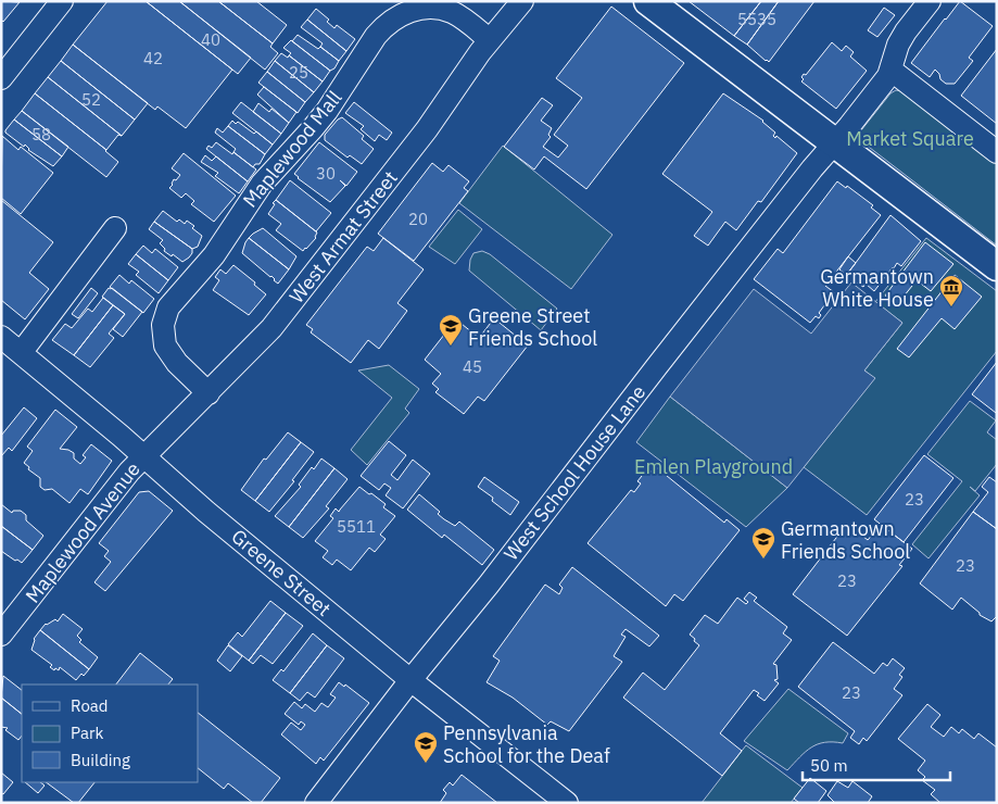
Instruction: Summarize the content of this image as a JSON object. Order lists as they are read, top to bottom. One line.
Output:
{"streets":{"street":["Maplewood Mall","West Armat Street","West School House Lane","Maplewood Avenue","Greene Street"]},"crossings":[["Maplewood Mall","West Armat Street"],["West Armat Street","Maplewood Avenue"],["West Armat Street","Greene Street"],["West School House Lane","Greene Street"],["Maplewood Avenue","Greene Street"]],"parks":["Market Square","Emlen Playground"],"places":{"museum":["Germantown White House"],"school or university":["Greene Street Friends School","Germantown Friends School","Pennsylvania School for the Deaf"]},"house_numbers":["5535","40","42","25","52","58","30","20","45","23","5511","23","23","23"],"legend":["Road","Park","Building"],"scale_bar":"50 m"}
